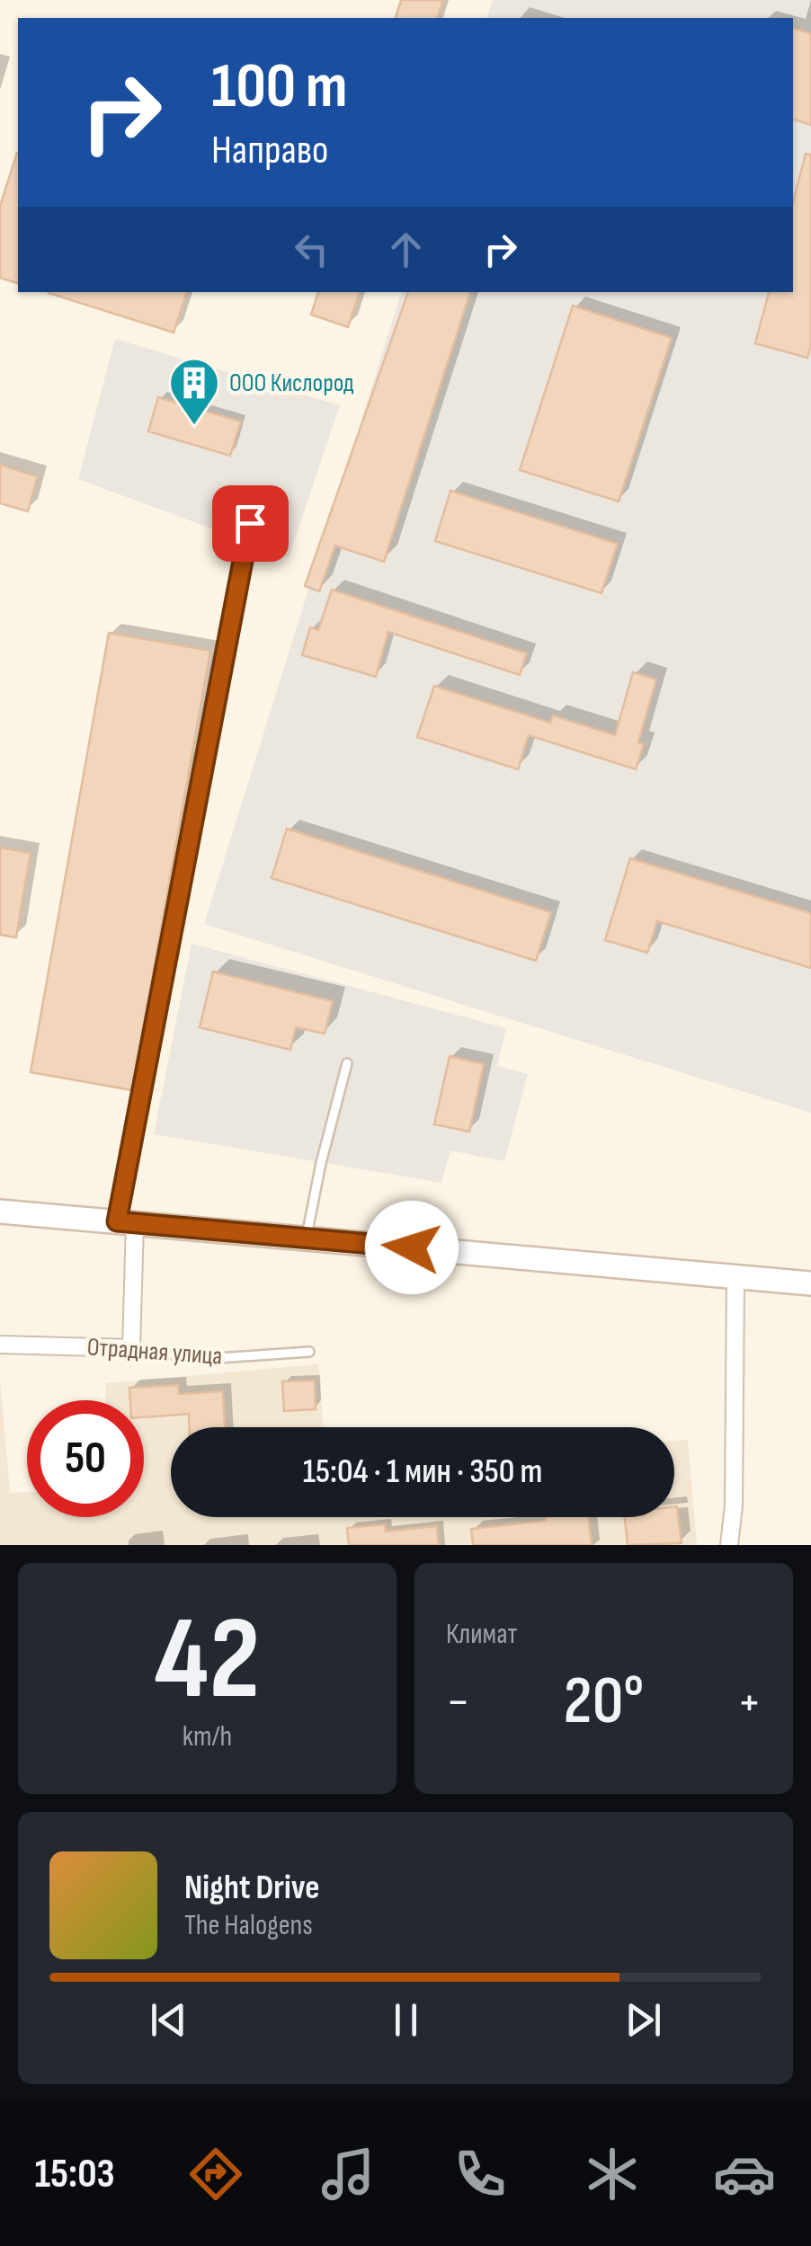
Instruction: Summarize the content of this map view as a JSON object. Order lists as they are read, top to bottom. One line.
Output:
{"streets":{"street":["Отрадная улица"]},"places":{"building":["ООО Кислород"]},"page":{"turn":["100 m","Направо"],"limit":"50","trip":"15:04 · 1 мин · 350 m","tile":[["42","km/h"],"Климат"],"heat":["−","20°","+"],"song":["Night Drive","The Halogens"],"tabs":"15:03"}}
